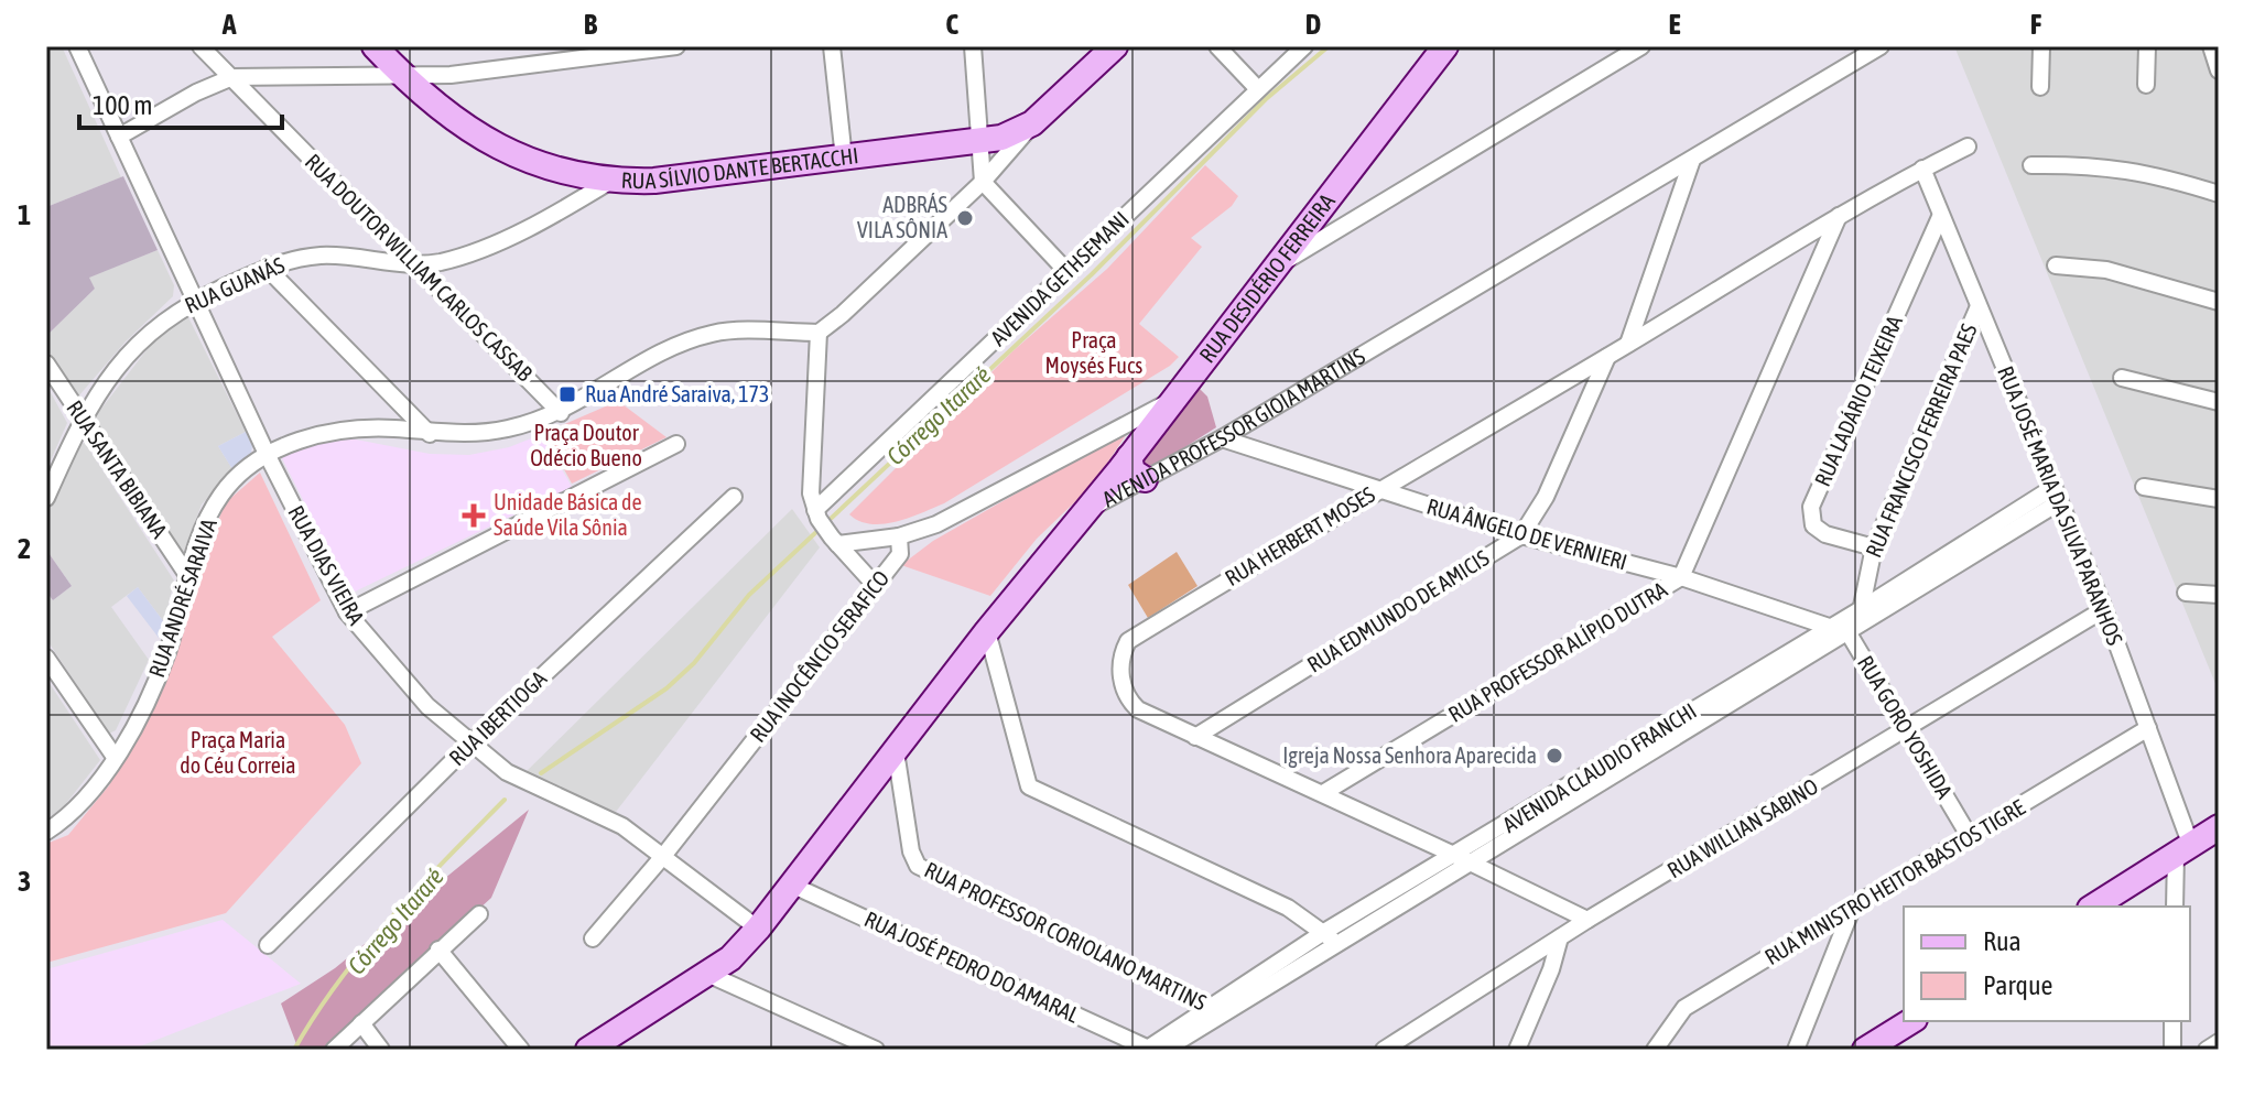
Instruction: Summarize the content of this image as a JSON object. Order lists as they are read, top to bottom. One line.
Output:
{"streets":{"street":["RUA SÍLVIO DANTE BERTACCHI","RUA DOUTOR WILLIAM CARLOS CASSAB","RUA DESIDÉRIO FERREIRA","AVENIDA GETHSEMANI","RUA GUANÁS","RUA LADÁRIO TEIXEIRA","AVENIDA PROFESSOR GIOIA MARTINS","RUA FRANCISCO FERREIRA PAES","RUA SANTA BIBIANA","RUA JOSÉ MARIA DA SILVA PARANHOS","RUA ÂNGELO DE VERNIERI","RUA HERBERT MOSES","RUA DIAS VIEIRA","RUA ANDRÉ SARAIVA","RUA EDMUNDO DE AMICIS","RUA PROFESSOR ALÍPIO DUTRA","RUA INOCÊNCIO SERAFICO","RUA IBERTIOGA","RUA GORO YOSHIDA","AVENIDA CLAUDIO FRANCHI","RUA WILLIAN SABINO","RUA MINISTRO HEITOR BASTOS TIGRE","RUA PROFESSOR CORIOLANO MARTINS","RUA JOSÉ PEDRO DO AMARAL"]},"crossings":[["RUA SÍLVIO DANTE BERTACCHI","RUA GUANÁS"],["RUA DOUTOR WILLIAM CARLOS CASSAB","RUA GUANÁS"],["RUA DOUTOR WILLIAM CARLOS CASSAB","RUA ANDRÉ SARAIVA"],["RUA DESIDÉRIO FERREIRA","AVENIDA PROFESSOR GIOIA MARTINS"],["RUA GUANÁS","RUA SANTA BIBIANA"],["RUA GUANÁS","RUA DIAS VIEIRA"],["RUA LADÁRIO TEIXEIRA","RUA FRANCISCO FERREIRA PAES"],["RUA LADÁRIO TEIXEIRA","RUA JOSÉ MARIA DA SILVA PARANHOS"],["AVENIDA PROFESSOR GIOIA MARTINS","RUA ÂNGELO DE VERNIERI"],["AVENIDA PROFESSOR GIOIA MARTINS","RUA DIAS VIEIRA"],["AVENIDA PROFESSOR GIOIA MARTINS","RUA PROFESSOR CORIOLANO MARTINS"],["AVENIDA PROFESSOR GIOIA MARTINS","RUA JOSÉ PEDRO DO AMARAL"],["RUA FRANCISCO FERREIRA PAES","RUA JOSÉ MARIA DA SILVA PARANHOS"],["RUA FRANCISCO FERREIRA PAES","RUA GORO YOSHIDA"],["RUA FRANCISCO FERREIRA PAES","AVENIDA CLAUDIO FRANCHI"],["RUA SANTA BIBIANA","RUA ANDRÉ SARAIVA"],["RUA JOSÉ MARIA DA SILVA PARANHOS","RUA HERBERT MOSES"],["RUA JOSÉ MARIA DA SILVA PARANHOS","AVENIDA CLAUDIO FRANCHI"],["RUA JOSÉ MARIA DA SILVA PARANHOS","RUA WILLIAN SABINO"],["RUA JOSÉ MARIA DA SILVA PARANHOS","RUA MINISTRO HEITOR BASTOS TIGRE"],["RUA ÂNGELO DE VERNIERI","RUA HERBERT MOSES"],["RUA ÂNGELO DE VERNIERI","RUA EDMUNDO DE AMICIS"],["RUA ÂNGELO DE VERNIERI","RUA PROFESSOR ALÍPIO DUTRA"],["RUA ÂNGELO DE VERNIERI","RUA GORO YOSHIDA"],["RUA ÂNGELO DE VERNIERI","AVENIDA CLAUDIO FRANCHI"],["RUA HERBERT MOSES","RUA EDMUNDO DE AMICIS"],["RUA HERBERT MOSES","RUA PROFESSOR ALÍPIO DUTRA"],["RUA HERBERT MOSES","AVENIDA CLAUDIO FRANCHI"],["RUA HERBERT MOSES","RUA WILLIAN SABINO"],["RUA DIAS VIEIRA","RUA ANDRÉ SARAIVA"],["RUA DIAS VIEIRA","RUA INOCÊNCIO SERAFICO"],["RUA DIAS VIEIRA","RUA IBERTIOGA"],["RUA GORO YOSHIDA","AVENIDA CLAUDIO FRANCHI"],["RUA GORO YOSHIDA","RUA WILLIAN SABINO"],["RUA GORO YOSHIDA","RUA MINISTRO HEITOR BASTOS TIGRE"],["AVENIDA CLAUDIO FRANCHI","RUA PROFESSOR CORIOLANO MARTINS"],["AVENIDA CLAUDIO FRANCHI","RUA JOSÉ PEDRO DO AMARAL"]],"water":["Córrego Itararé"],"parks":["Praça Moysés Fucs","Praça Doutor Odécio Bueno","Praça Maria do Céu Correia"],"places":{"other":["ADBRÁS VILA SÔNIA","Igreja Nossa Senhora Aparecida"],"transit":["Rua André Saraiva, 173"],"health":["Unidade Básica de Saúde Vila Sônia"]},"legend":["Rua","Parque"],"scale_bar":"100 m","grid":{"columns":["A","B","C","D","E","F"],"rows":["1","2","3"]}}
